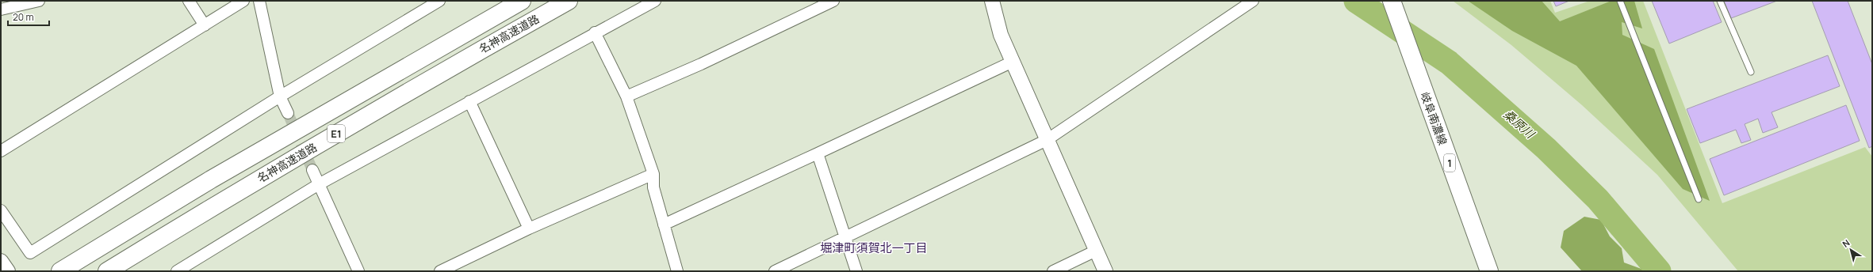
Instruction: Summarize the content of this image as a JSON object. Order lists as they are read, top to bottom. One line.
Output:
{"streets":{"main road":["名神高速道路","岐阜南濃線","E1","1"]},"districts":["堀津町須賀北一丁目"],"water":["桑原川"],"scale_bar":"20 m","north":"top left"}
